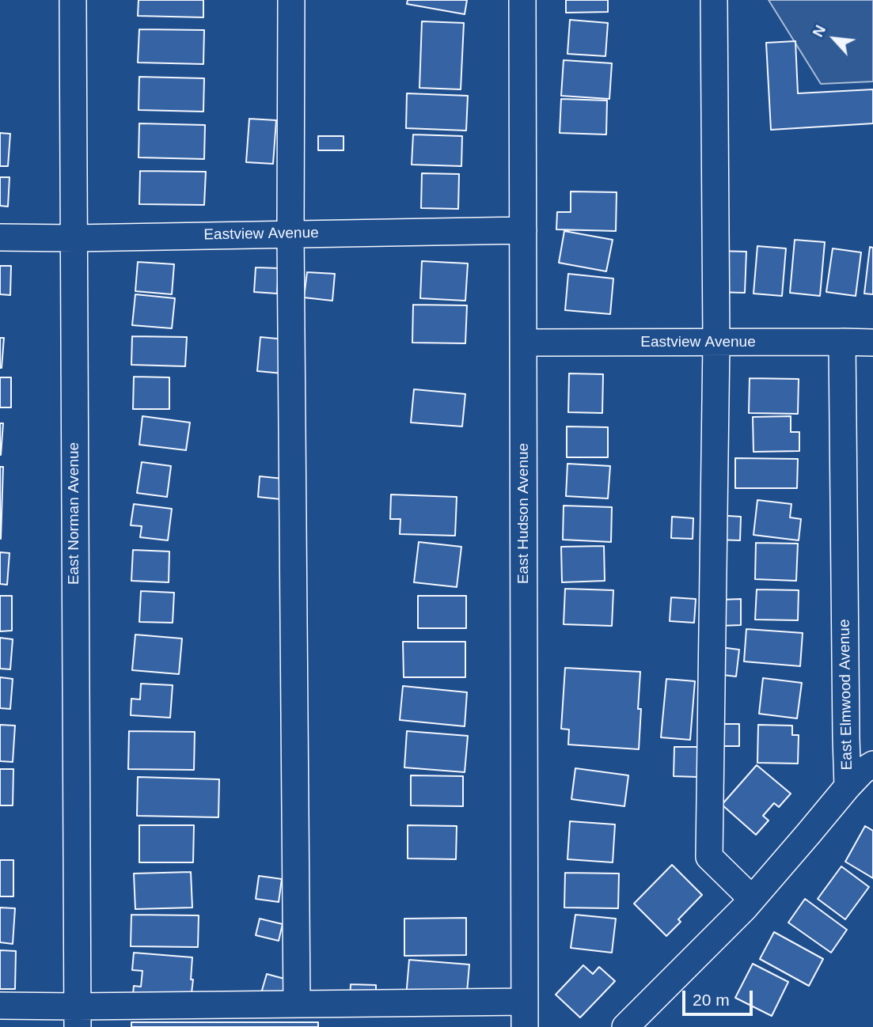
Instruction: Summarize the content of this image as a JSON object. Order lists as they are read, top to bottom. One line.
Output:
{"streets":{"street":["Eastview Avenue","East Norman Avenue","East Hudson Avenue","East Elmwood Avenue"]},"crossings":[["Eastview Avenue","East Norman Avenue"],["Eastview Avenue","East Hudson Avenue"],["Eastview Avenue","East Elmwood Avenue"]],"scale_bar":"20 m","north":"top left"}
